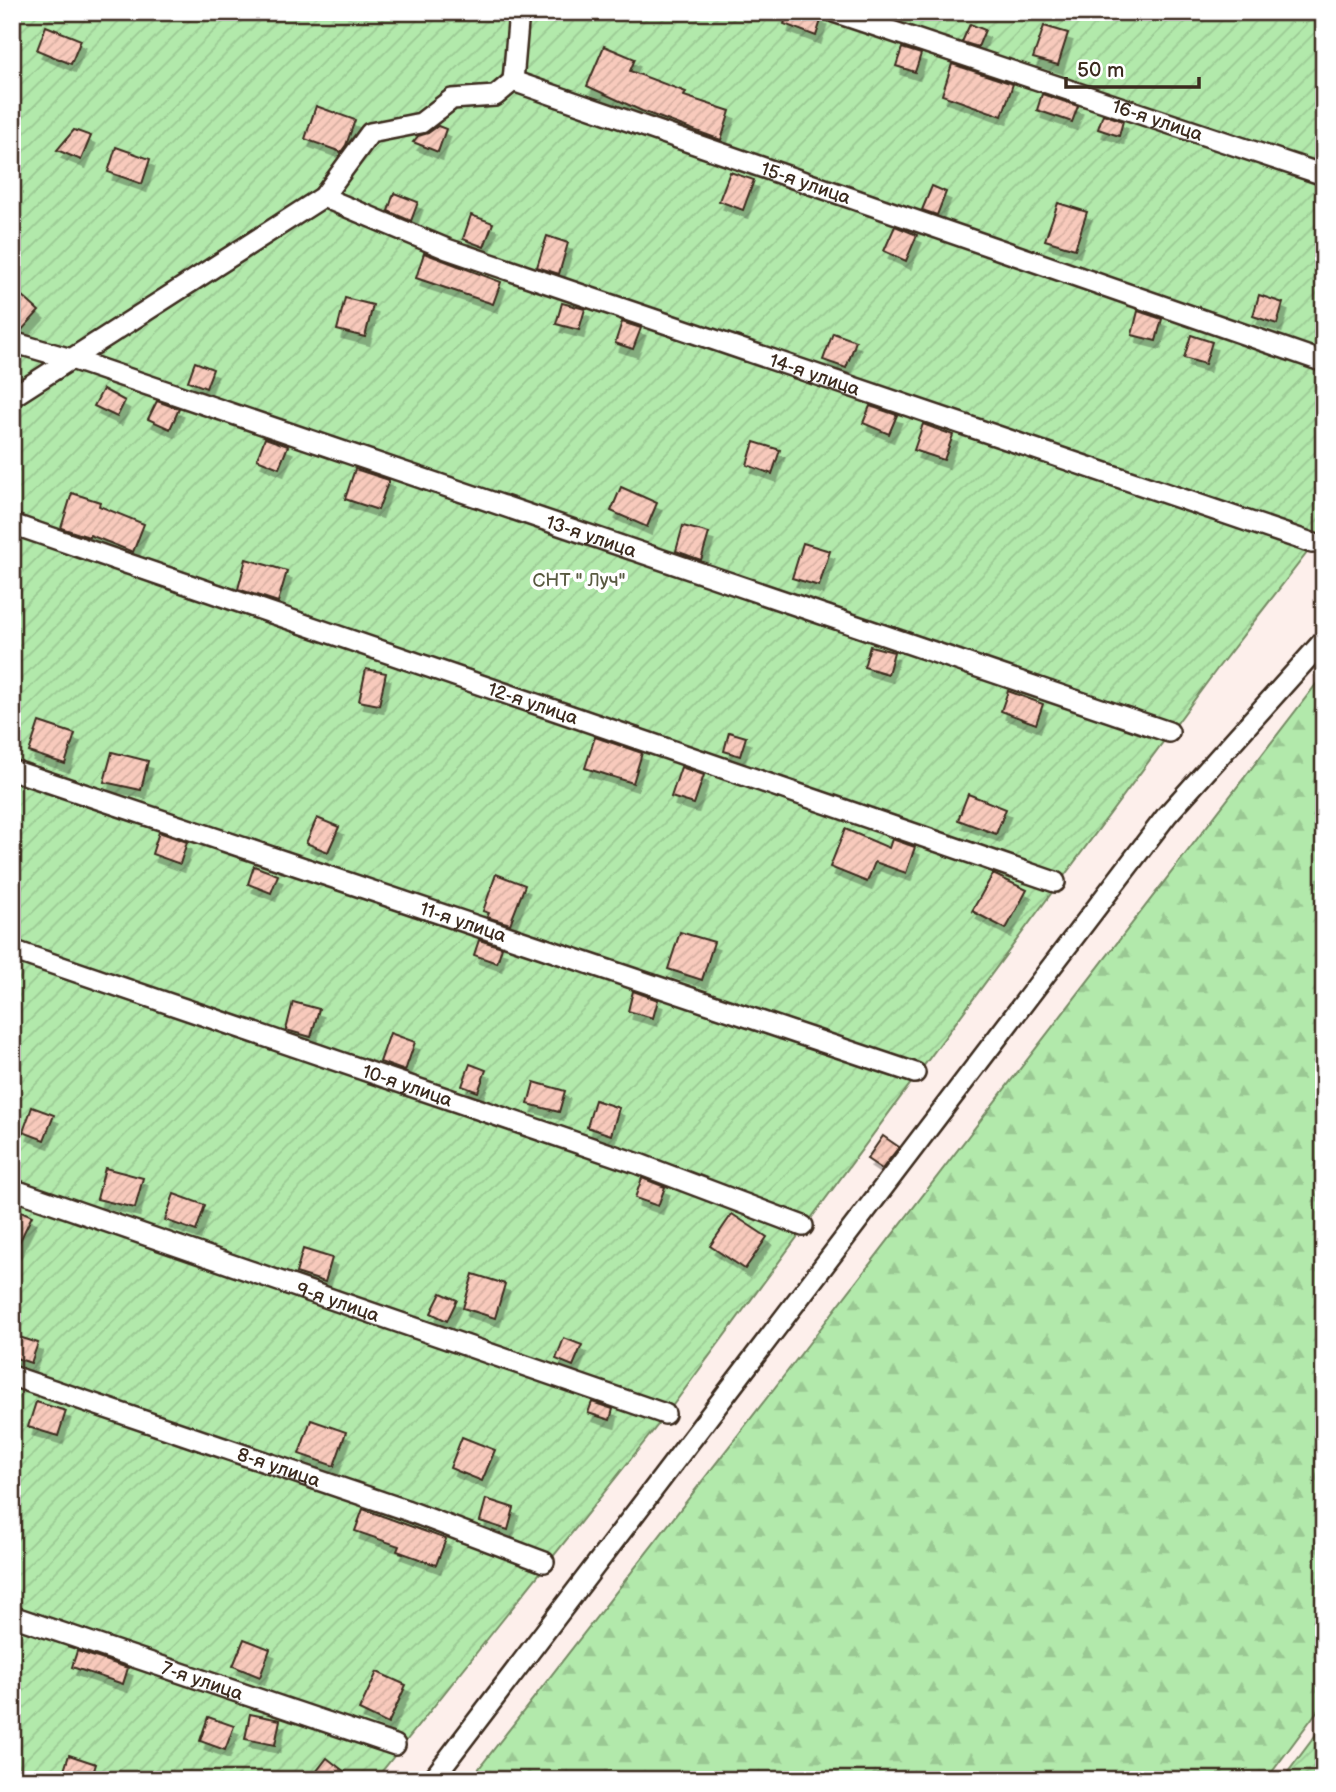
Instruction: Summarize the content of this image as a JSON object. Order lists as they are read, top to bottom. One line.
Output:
{"streets":{"street":["16-я улица","15-я улица","14-я улица","13-я улица","12-я улица","11-я улица","10-я улица","9-я улица","8-я улица","7-я улица"]},"parks":["СНТ \" Луч\""],"scale_bar":"50 m"}
